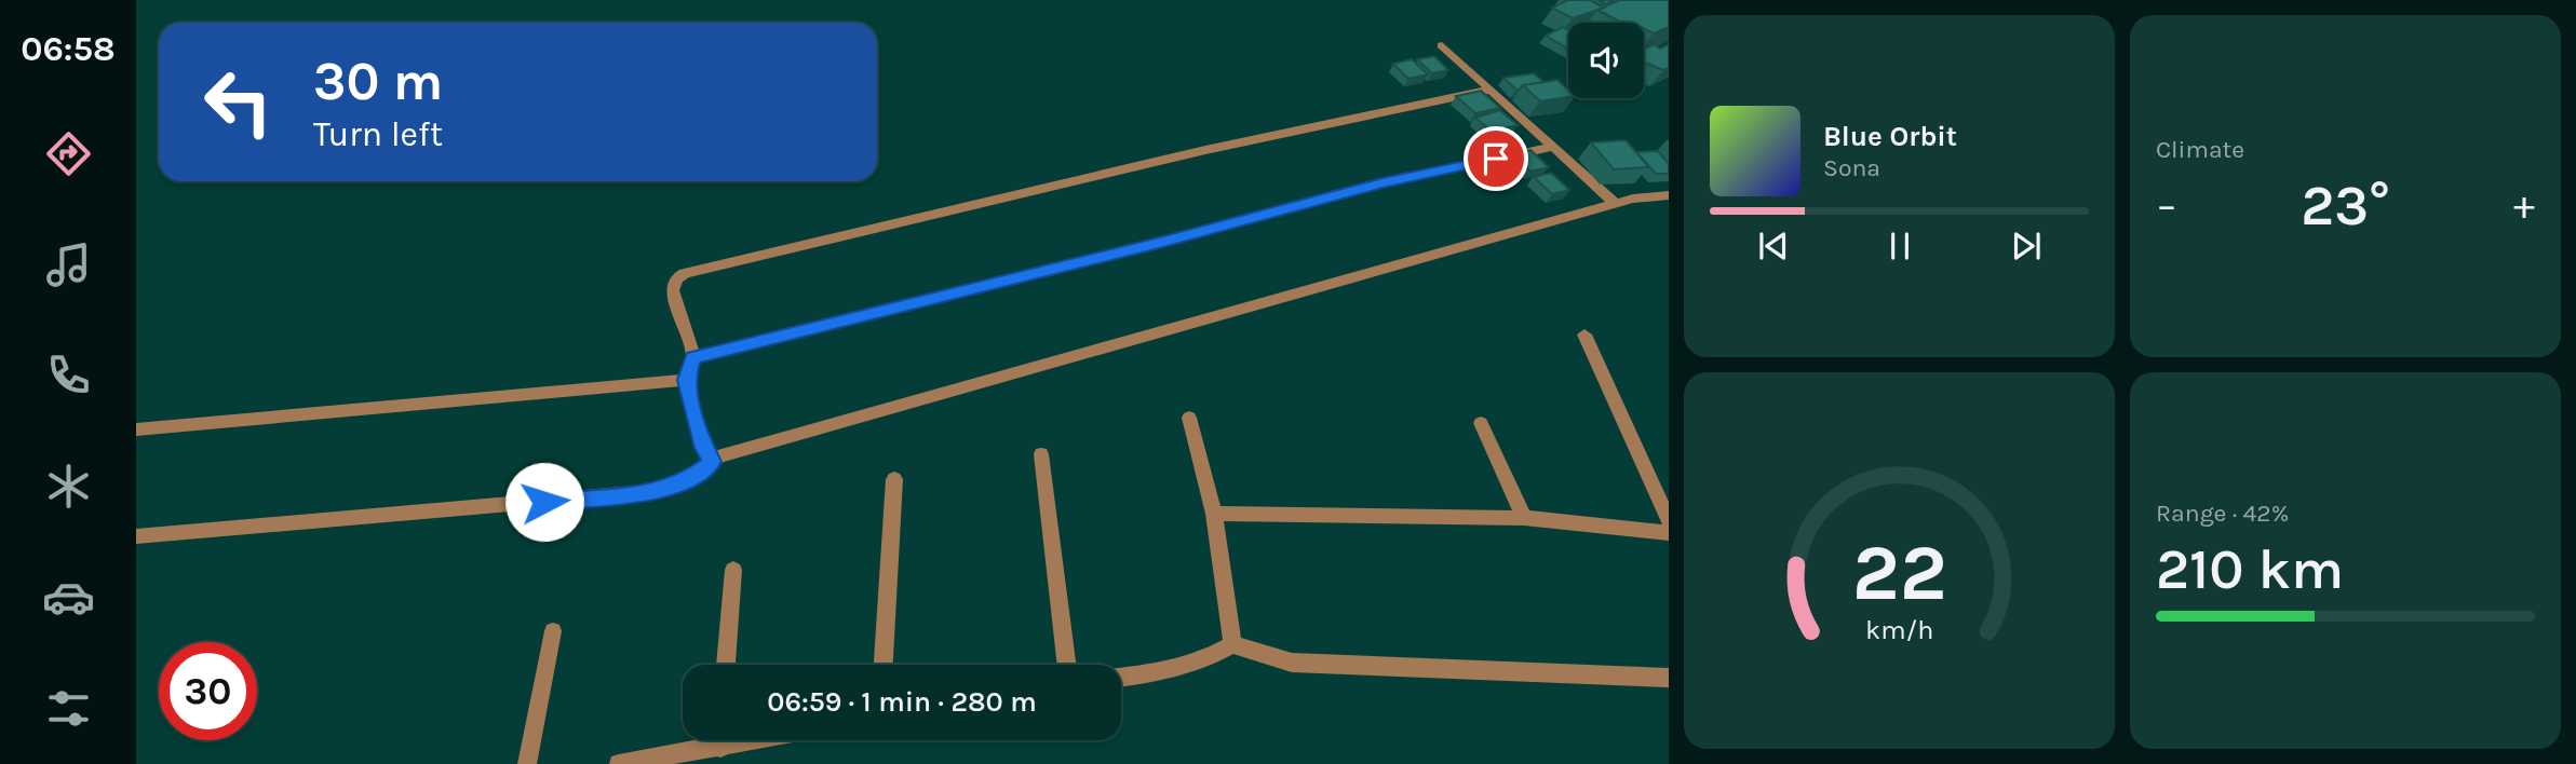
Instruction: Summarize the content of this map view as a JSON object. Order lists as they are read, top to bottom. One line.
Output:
{"page":{"tabs":"06:58","tile":["Climate",["Range · 42%","210 km"]],"turn":["30 m","Turn left"],"song":["Blue Orbit","Sona"],"heat":["−","23°","+"],"limit":"30","trip":"06:59 · 1 min · 280 m","gauge":["22","km/h"]}}
